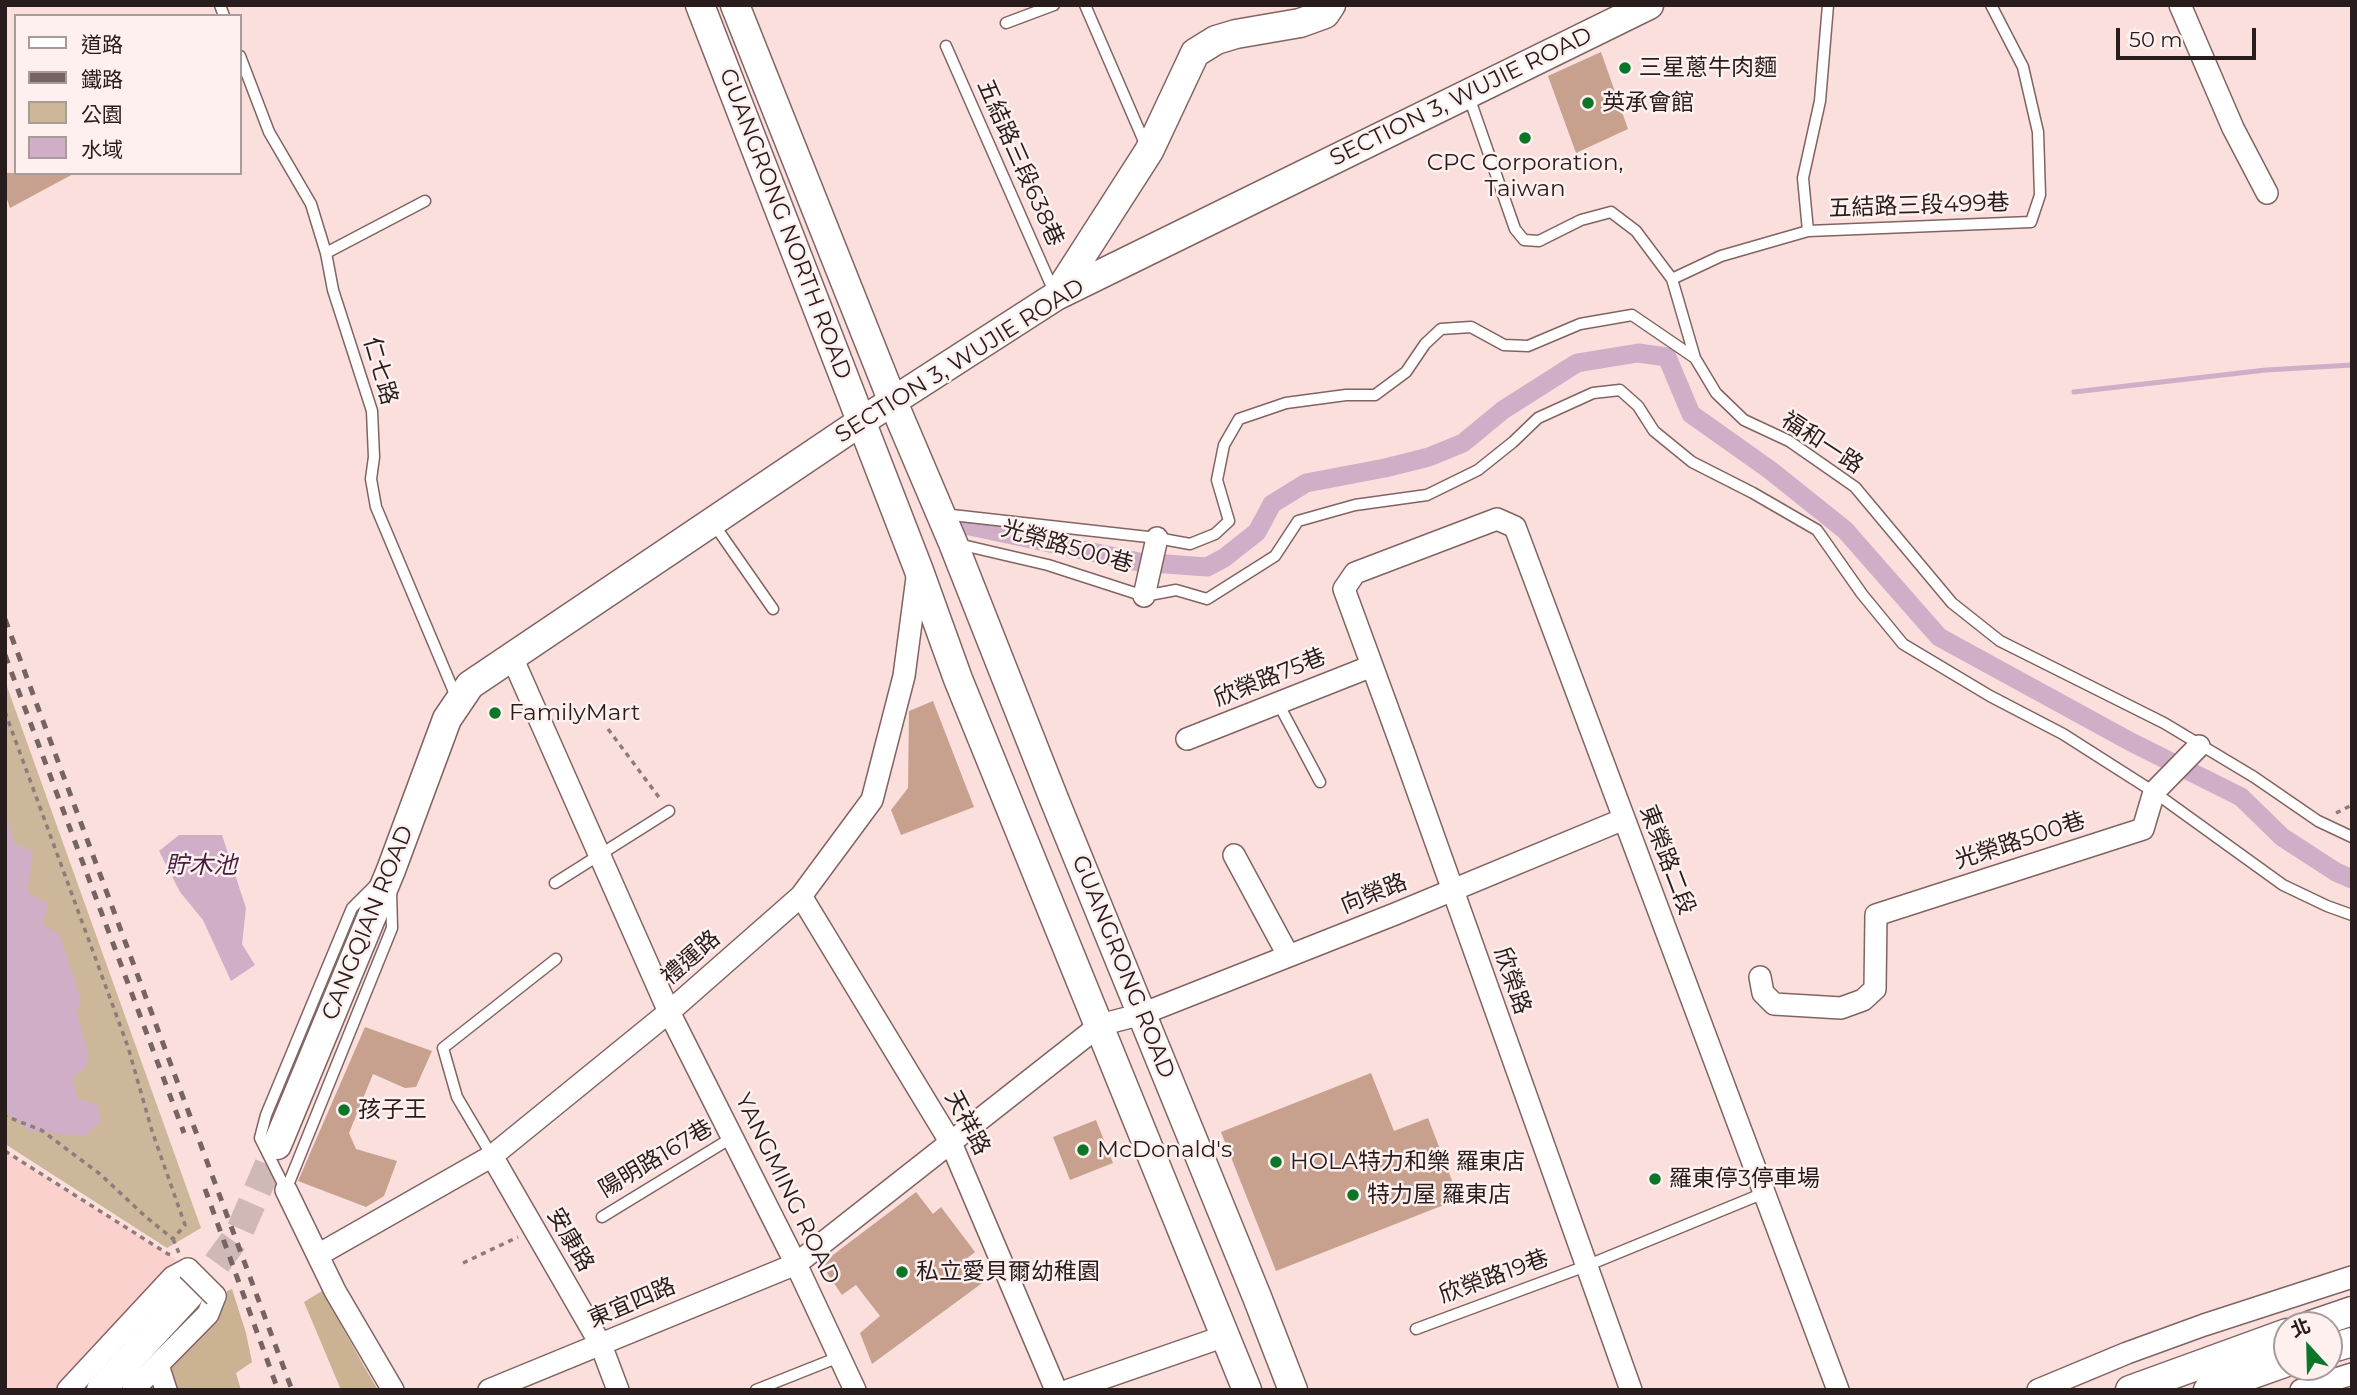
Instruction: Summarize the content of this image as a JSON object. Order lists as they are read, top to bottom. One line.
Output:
{"streets":{"street":["SECTION 3, WUJIE ROAD","GUANGRONG NORTH ROAD","光榮路500巷","欣榮路75巷","東榮路二段","向榮路","CANGQIAN ROAD","禮運路","GUANGRONG ROAD","欣榮路","天祥路","YANGMING ROAD","安康路","東宜四路"],"lane":["五結路三段638巷","五結路三段499巷","仁七路","福和一路","陽明路167巷","欣榮路19巷"]},"crossings":[["SECTION 3, WUJIE ROAD","五結路三段638巷"],["SECTION 3, WUJIE ROAD","GUANGRONG NORTH ROAD"],["SECTION 3, WUJIE ROAD","仁七路"],["SECTION 3, WUJIE ROAD","福和一路"],["SECTION 3, WUJIE ROAD","CANGQIAN ROAD"],["SECTION 3, WUJIE ROAD","YANGMING ROAD"],["五結路三段499巷","福和一路"],["GUANGRONG NORTH ROAD","光榮路500巷"],["GUANGRONG NORTH ROAD","禮運路"],["GUANGRONG NORTH ROAD","GUANGRONG ROAD"],["仁七路","CANGQIAN ROAD"],["光榮路500巷","GUANGRONG ROAD"],["欣榮路75巷","欣榮路"],["東榮路二段","向榮路"],["東榮路二段","欣榮路"],["東榮路二段","欣榮路19巷"],["向榮路","GUANGRONG ROAD"],["向榮路","欣榮路"],["向榮路","東宜四路"],["禮運路","天祥路"],["禮運路","YANGMING ROAD"],["禮運路","安康路"],["GUANGRONG ROAD","東宜四路"],["欣榮路","欣榮路19巷"],["天祥路","東宜四路"],["陽明路167巷","YANGMING ROAD"],["YANGMING ROAD","東宜四路"],["安康路","東宜四路"]],"water":["貯木池"],"places":["三星蔥牛肉麵","英承會館","CPC Corporation, Taiwan","FamilyMart","孩子王","McDonald's","HOLA特力和樂 羅東店","羅東停3停車場","特力屋 羅東店","私立愛貝爾幼稚園"],"legend":["道路","鐵路","公園","水域"],"scale_bar":"50 m","north":"top"}
